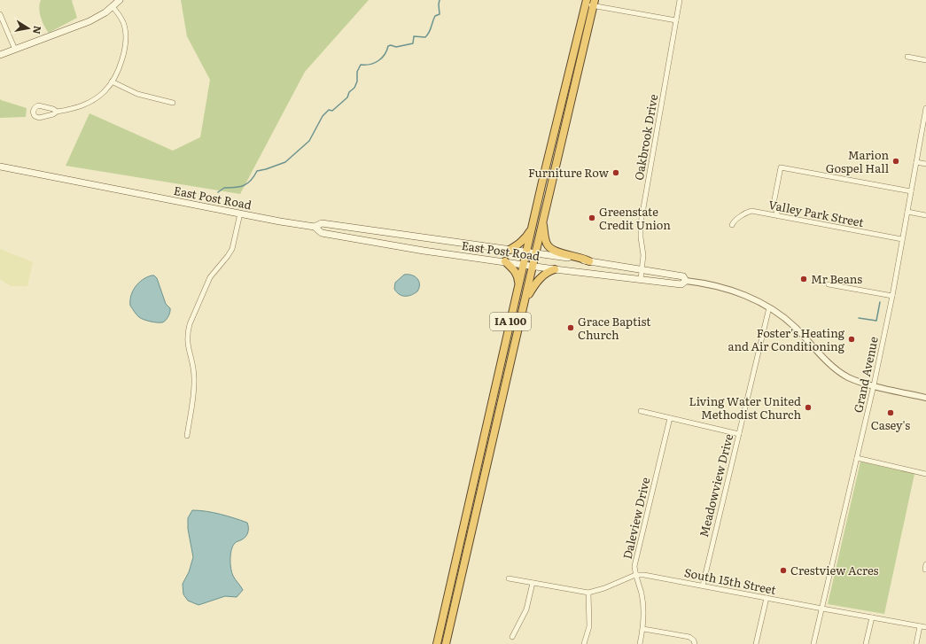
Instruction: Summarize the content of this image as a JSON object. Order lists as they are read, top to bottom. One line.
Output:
{"streets":{"highway":["IA 100"],"main road":["East Post Road"],"street":["Oakbrook Drive","Valley Park Street","Grand Avenue","Meadowview Drive","Daleview Drive","South 15th Street"]},"crossings":[["Oakbrook Drive","East Post Road"],["East Post Road","IA 100"],["East Post Road","Grand Avenue"],["East Post Road","Meadowview Drive"],["Valley Park Street","Grand Avenue"],["Grand Avenue","South 15th Street"],["Meadowview Drive","South 15th Street"],["Daleview Drive","South 15th Street"]],"places":["Marion Gospel Hall","Furniture Row","Greenstate Credit Union","Mr Beans","Grace Baptist Church","Foster's Heating and Air Conditioning","Living Water United Methodist Church","Casey's","Crestview Acres"],"north":"right"}
